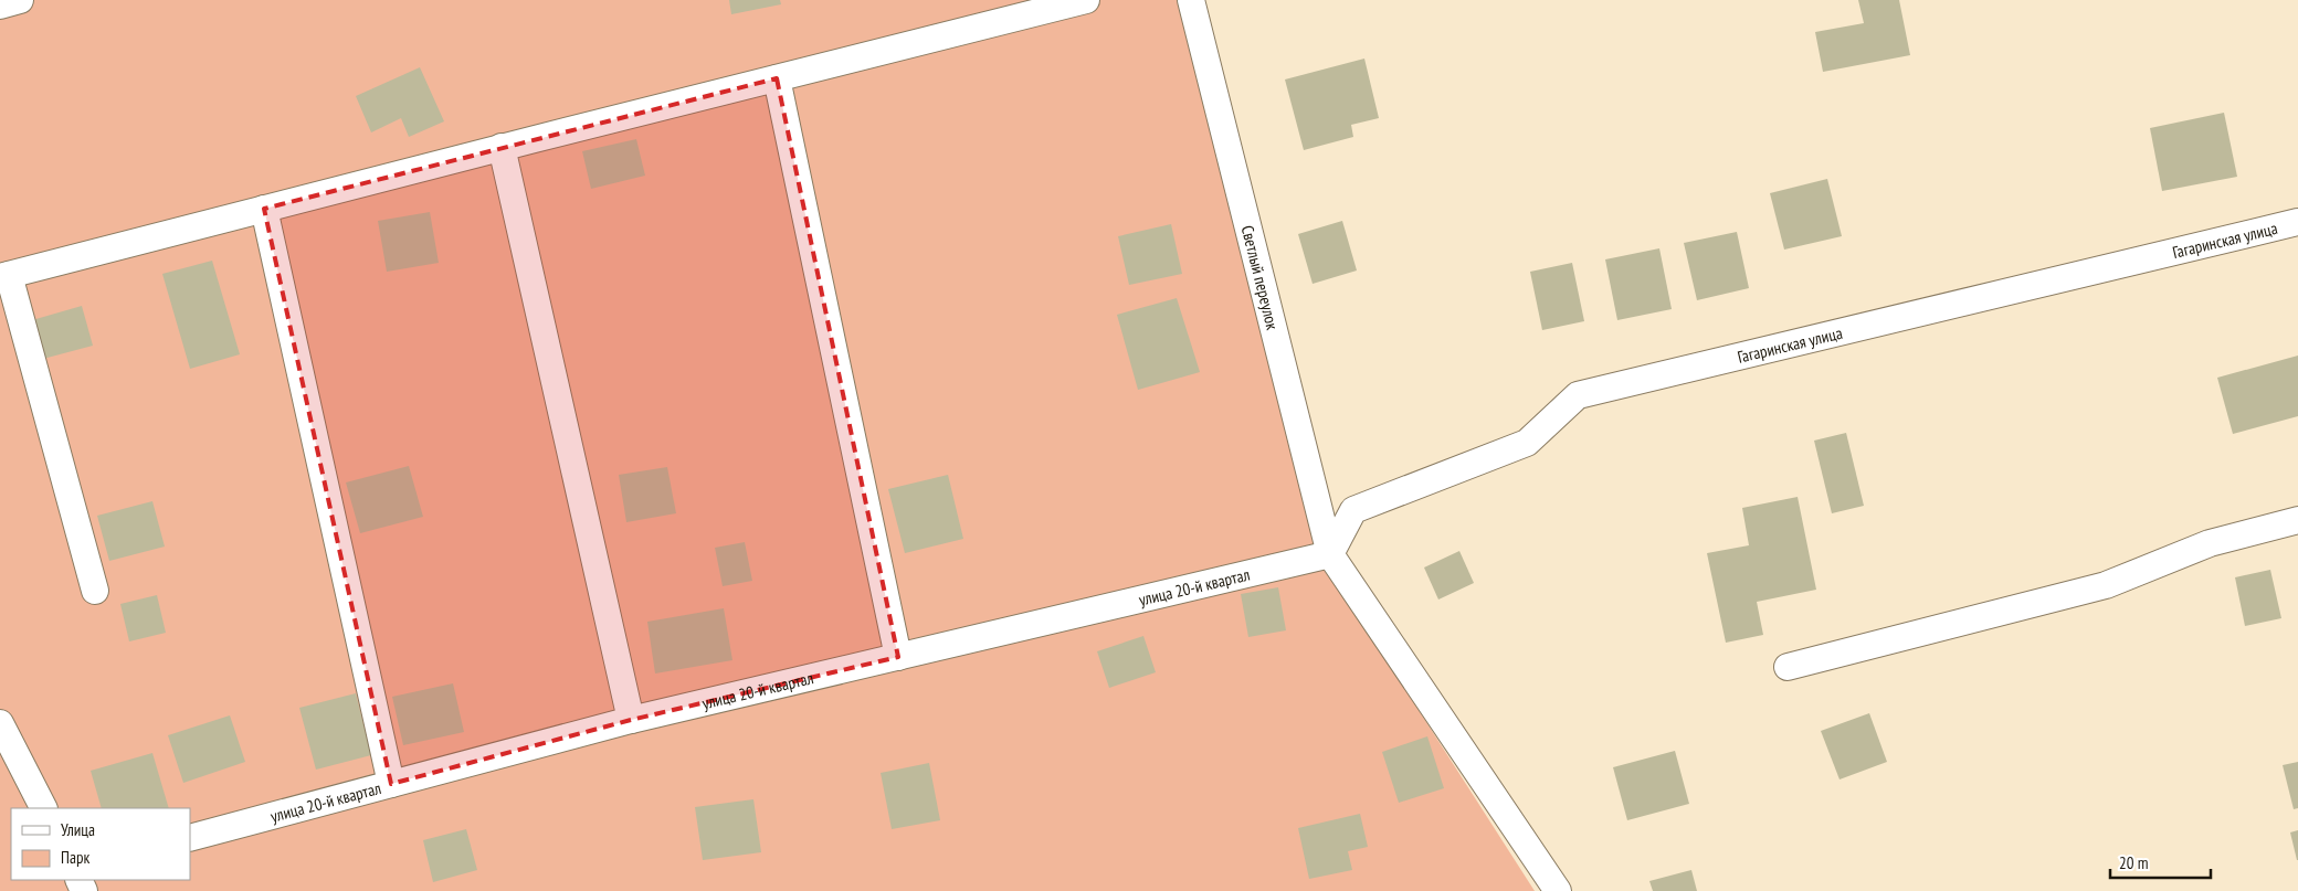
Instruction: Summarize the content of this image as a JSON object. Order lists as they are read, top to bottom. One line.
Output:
{"streets":{"street":["Гагаринская улица","Светлый переулок","улица 20-й квартал"]},"crossings":[["Гагаринская улица","Светлый переулок"],["Гагаринская улица","улица 20-й квартал"],["Светлый переулок","улица 20-й квартал"]],"legend":["Улица","Парк"],"scale_bar":"20 m"}
